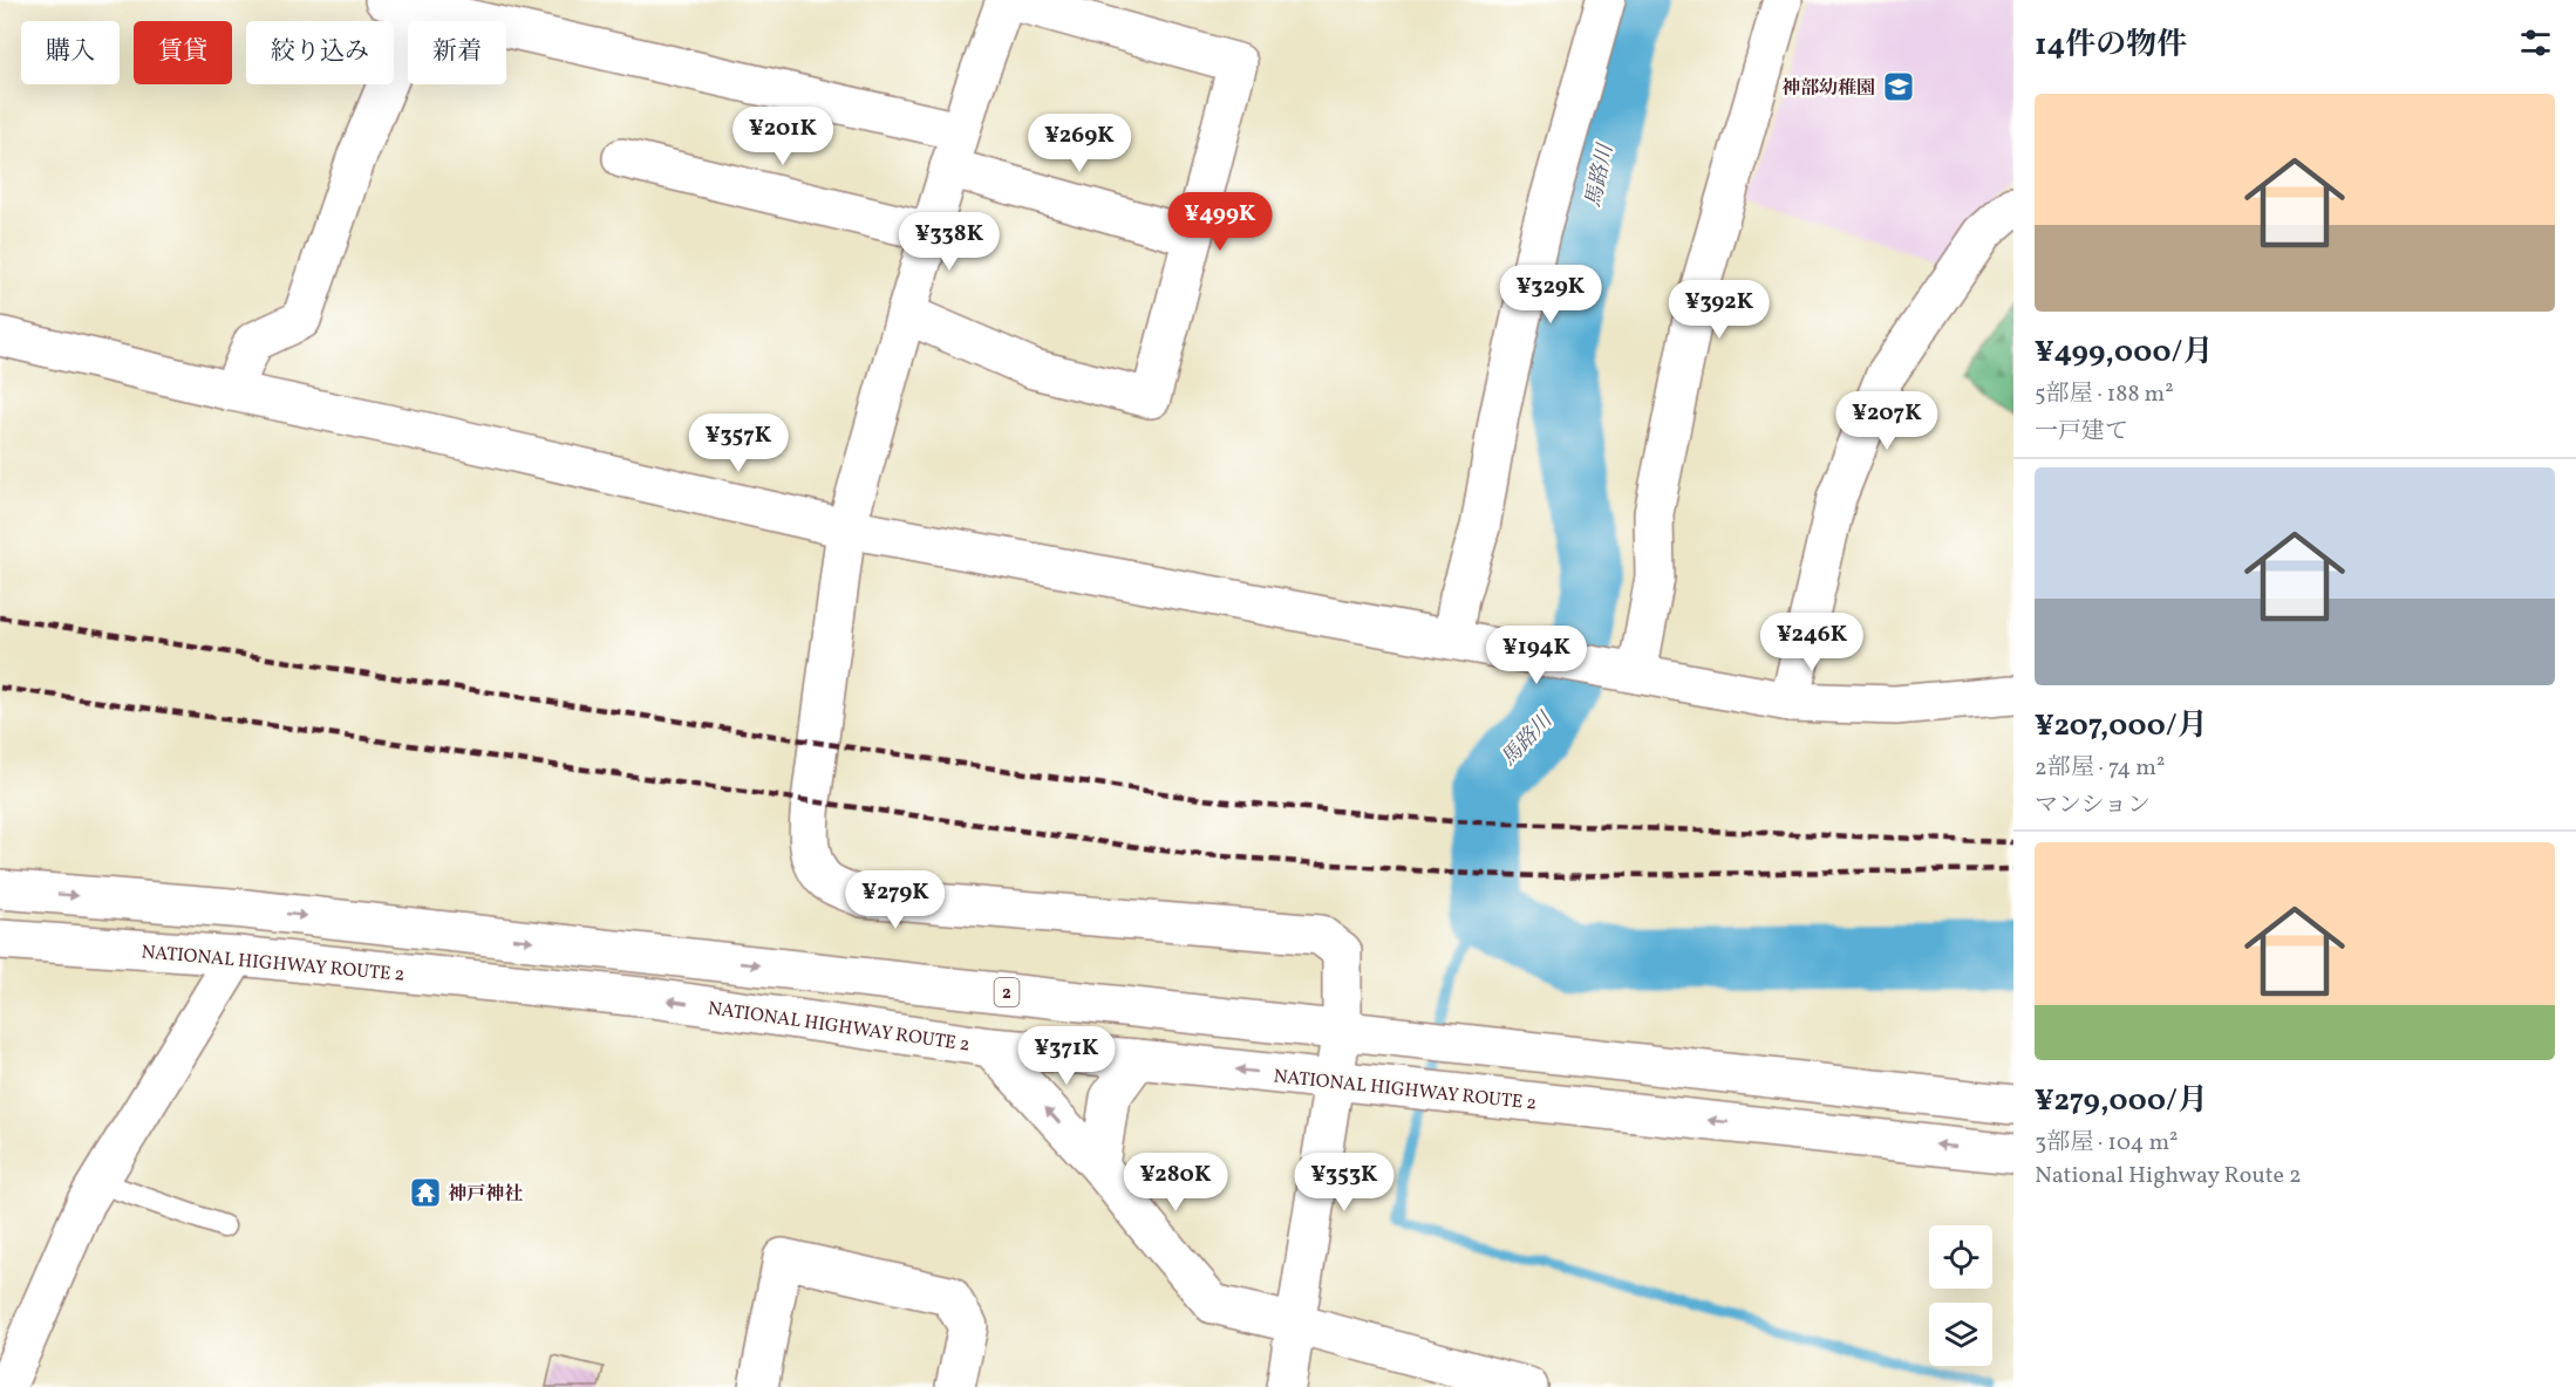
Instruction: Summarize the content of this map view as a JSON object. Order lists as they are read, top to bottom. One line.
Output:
{"streets":{"main road":["NATIONAL HIGHWAY ROUTE 2","2"]},"water":["馬路川"],"places":{"school or university":["神部幼稚園"],"temple":["神戸神社"]},"page":{"heading":"14件の物件","chip":["購入","賃貸","絞り込み","新着"],"list":[{"name":"¥499,000/月","note":"5部屋 · 188 m² · 一戸建て"},{"name":"¥207,000/月","note":"2部屋 · 74 m² · マンション"},{"name":"¥279,000/月","note":"3部屋 · 104 m² · National Highway Route 2"}],"price":["¥201K","¥269K","¥499K","¥338K","¥329K","¥392K","¥207K","¥357K","¥246K","¥194K","¥279K","¥371K","¥280K","¥353K"]}}
